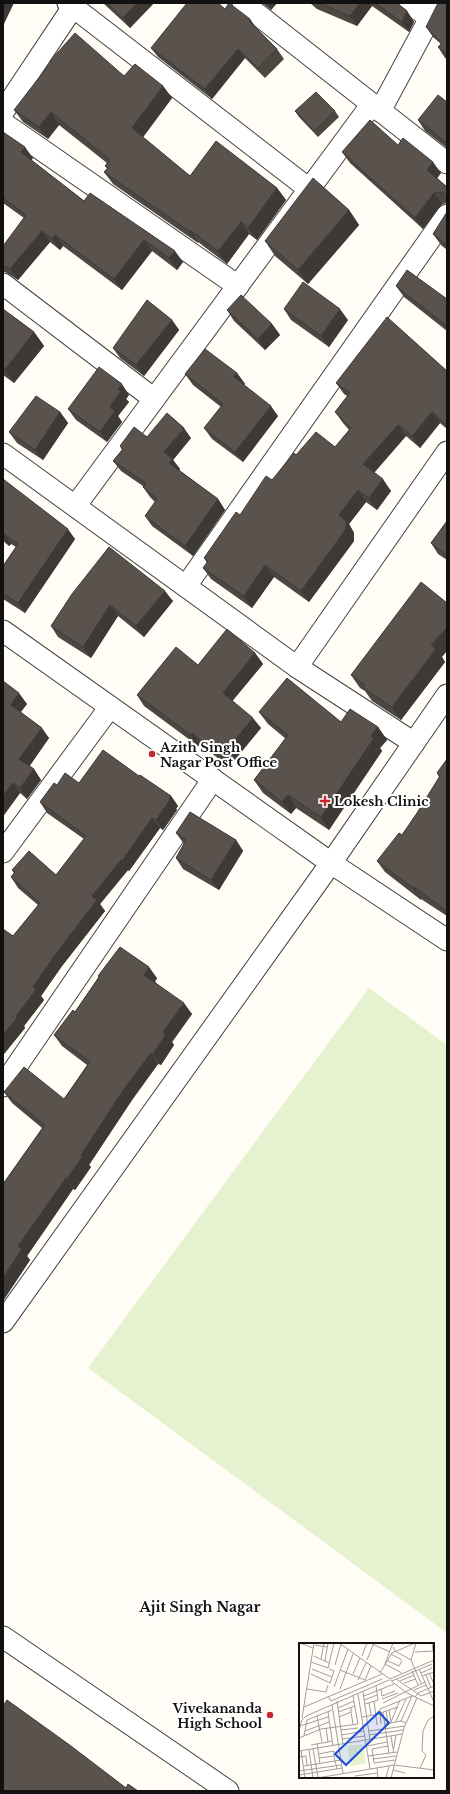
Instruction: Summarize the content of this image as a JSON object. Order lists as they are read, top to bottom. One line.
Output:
{"districts":["Ajit Singh Nagar"],"places":{"other":["Azith Singh Nagar Post Office","Vivekananda High School"],"health":["Lokesh Clinic"]}}
